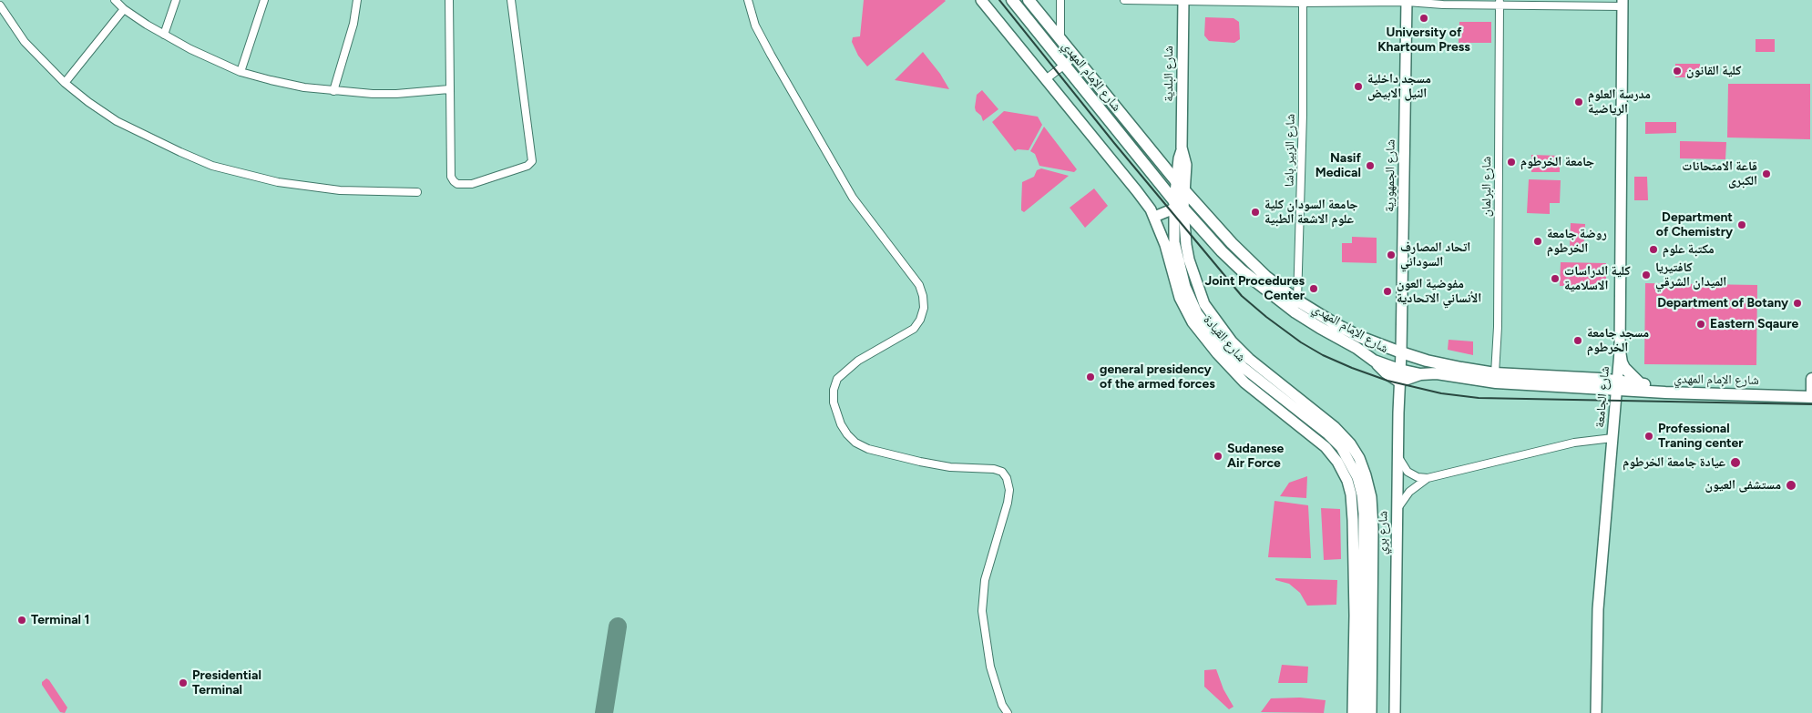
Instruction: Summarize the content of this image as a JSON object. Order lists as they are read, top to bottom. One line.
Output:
{"streets":{"main road":["شارع البلدية","شارع الإمام المهدي","شارع الجمهورية","شارع القيادة","شارع الجامعة","شارع بري"],"street":["شارع الزبير باشا","شارع البرلمان"]},"crossings":[["شارع البلدية","شارع القيادة"],["شارع الإمام المهدي","شارع الزبير باشا"],["شارع الإمام المهدي","شارع الجمهورية"],["شارع الإمام المهدي","شارع البرلمان"],["شارع الإمام المهدي","شارع القيادة"],["شارع الإمام المهدي","شارع الجامعة"],["شارع الإمام المهدي","شارع بري"],["شارع الجمهورية","شارع بري"]],"places":["University of Khartoum Press","كلية القانون","مسجد داخلية النيل الابيض","مدرسة العلوم الرياضية","جامعة الخرطوم","Nasif Medical","قاعة الامتحانات الكبرى","جامعة السودان كلية علوم الاشعة الطبية","Department of Chemistry","روضة جامعة الخرطوم","مكتبة علوم","اتحاد المصارف السوداني","كافتيريا الميدان الشرقي","كلية الدراسات الاسلامية","Joint Procedures Center","مفوضية العون الأنساني الاتحادية","Department of Botany","Eastern Sqaure","مسجد جامعة الخرطوم","general presidency of the armed forces","Professional Traning center","Sudanese Air Force","عيادة جامعة الخرطوم","مستشفى العيون","Terminal 1","Presidential Terminal"]}
